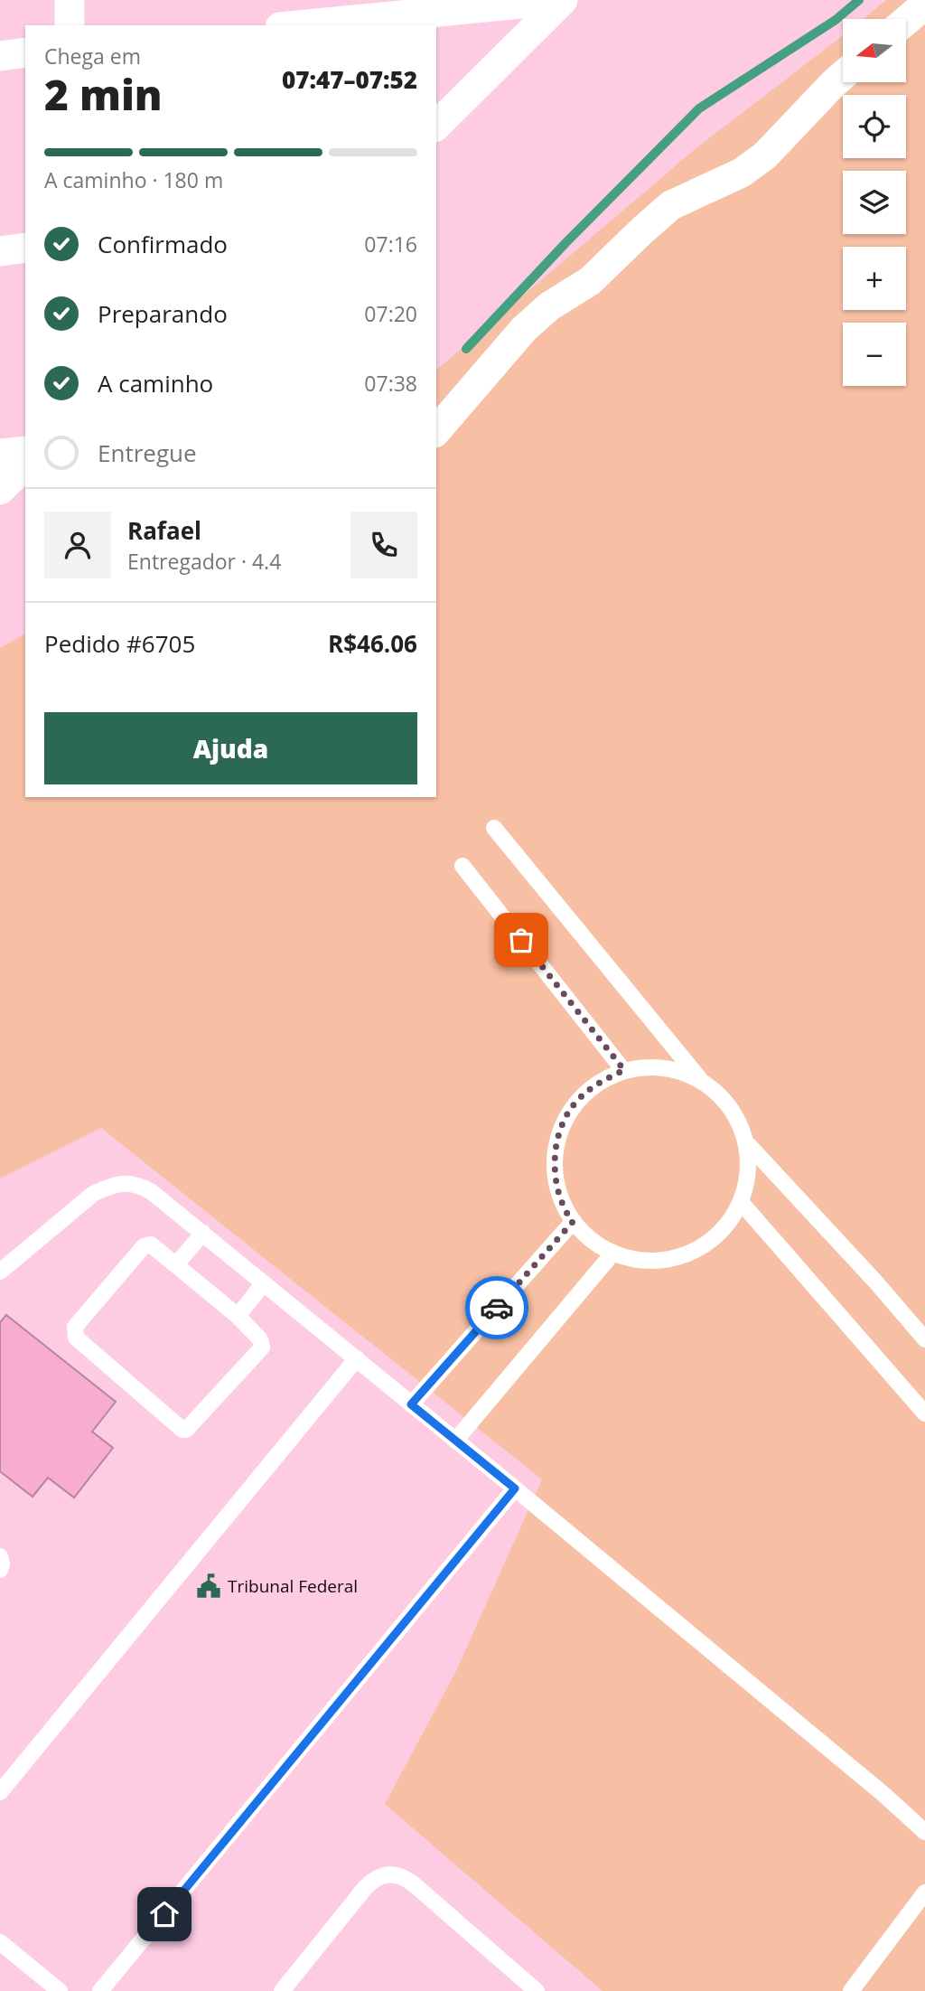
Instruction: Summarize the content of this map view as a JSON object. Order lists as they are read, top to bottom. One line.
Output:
{"places":{"public building":["Tribunal Federal"]},"north":"left","page":{"map_buttons":["+","−"],"heading":["2 min","Chega em","07:47–07:52"],"panel":["Rafael","Entregador · 4.4","Pedido #6705","R$46.06"],"bar":"A caminho · 180 m","list":[["Confirmado","07:16"],["Preparando","07:20"],["A caminho","07:38"],"Entregue"],"buttons":"Ajuda"}}
